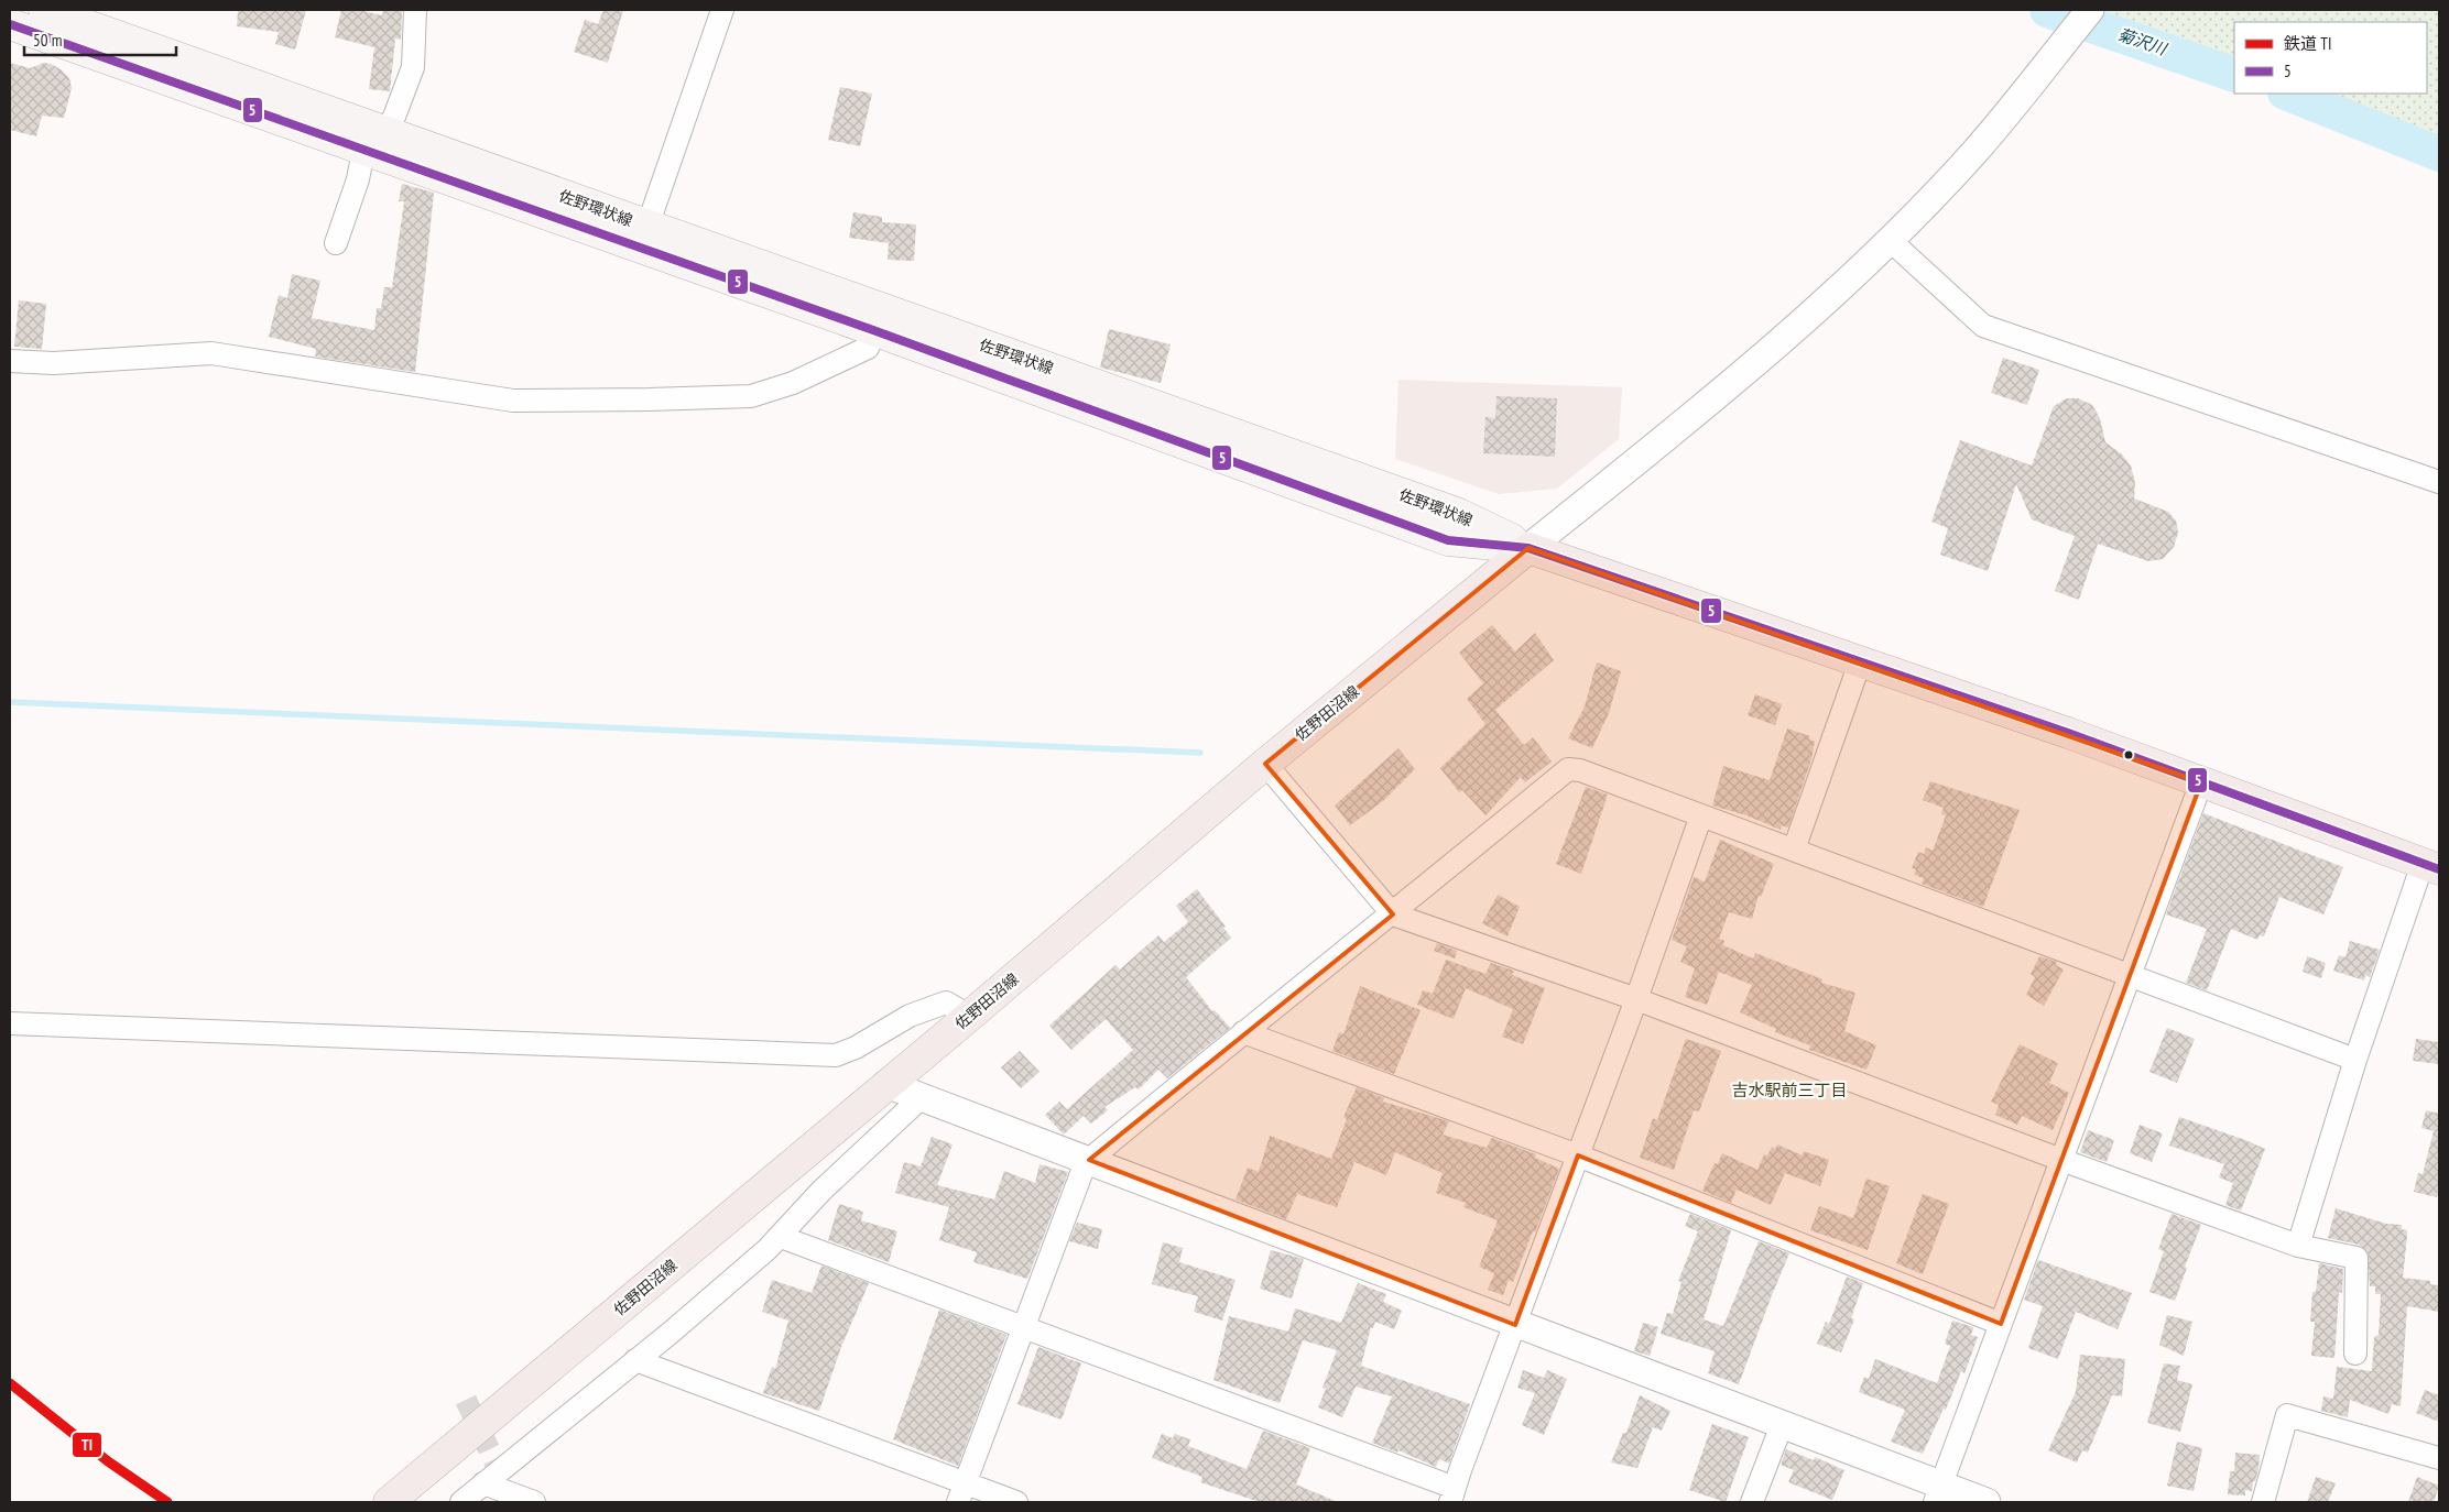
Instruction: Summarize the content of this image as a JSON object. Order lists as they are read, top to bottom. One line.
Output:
{"streets":{"main road":["佐野環状線","佐野田沼線"]},"crossings":[["佐野環状線","佐野田沼線"]],"districts":["吉水駅前三丁目"],"water":["菊沢川"],"lines":["transit line 5","rail line TI"],"legend":["鉄道 TI","5"],"scale_bar":"50 m"}
